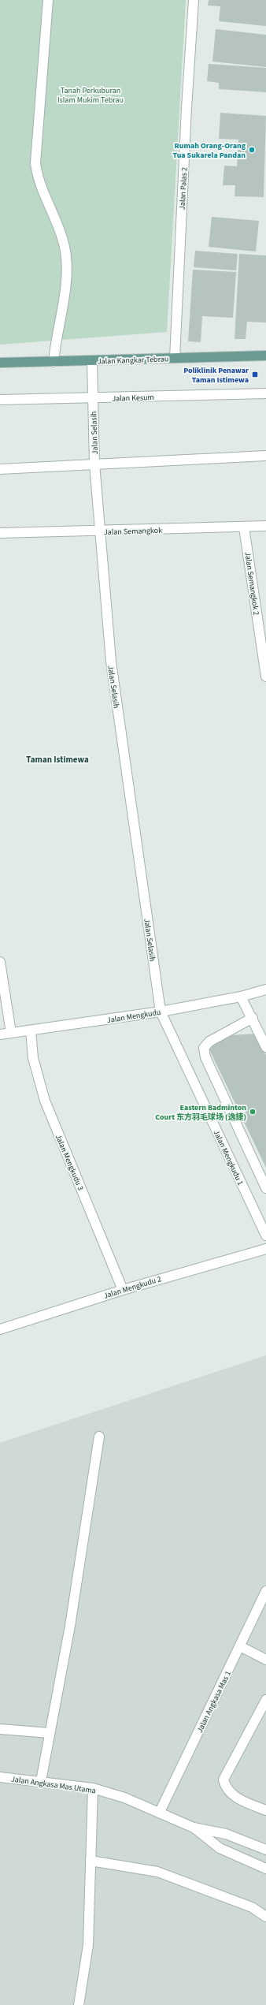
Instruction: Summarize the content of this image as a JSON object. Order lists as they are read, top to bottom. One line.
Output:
{"streets":{"main road":["Jalan Kangkar Tebrau"],"street":["Jalan Palas 2","Jalan Kesum","Jalan Selasih","Jalan Semangkok","Jalan Semangkok 2","Jalan Mengkudu","Jalan Mengkudu 1","Jalan Mengkudu 3","Jalan Mengkudu 2","Jalan Angkasa Mas 1","Jalan Angkasa Mas Utama"]},"crossings":[["Jalan Palas 2","Jalan Kangkar Tebrau"],["Jalan Kangkar Tebrau","Jalan Selasih"],["Jalan Kesum","Jalan Selasih"],["Jalan Selasih","Jalan Semangkok"],["Jalan Selasih","Jalan Mengkudu"],["Jalan Selasih","Jalan Mengkudu 1"],["Jalan Semangkok","Jalan Semangkok 2"],["Jalan Mengkudu","Jalan Mengkudu 1"],["Jalan Mengkudu","Jalan Mengkudu 3"],["Jalan Mengkudu 3","Jalan Mengkudu 2"],["Jalan Angkasa Mas 1","Jalan Angkasa Mas Utama"]],"districts":["Taman Istimewa"],"parks":["Tanah Perkuburan Islam Mukim Tebrau"],"places":{"other":["Rumah Orang-Orang Tua Sukarela Pandan","Eastern Badminton Court 东方羽毛球场 (逸捷)"],"transit":["Poliklinik Penawar Taman Istimewa"]}}
